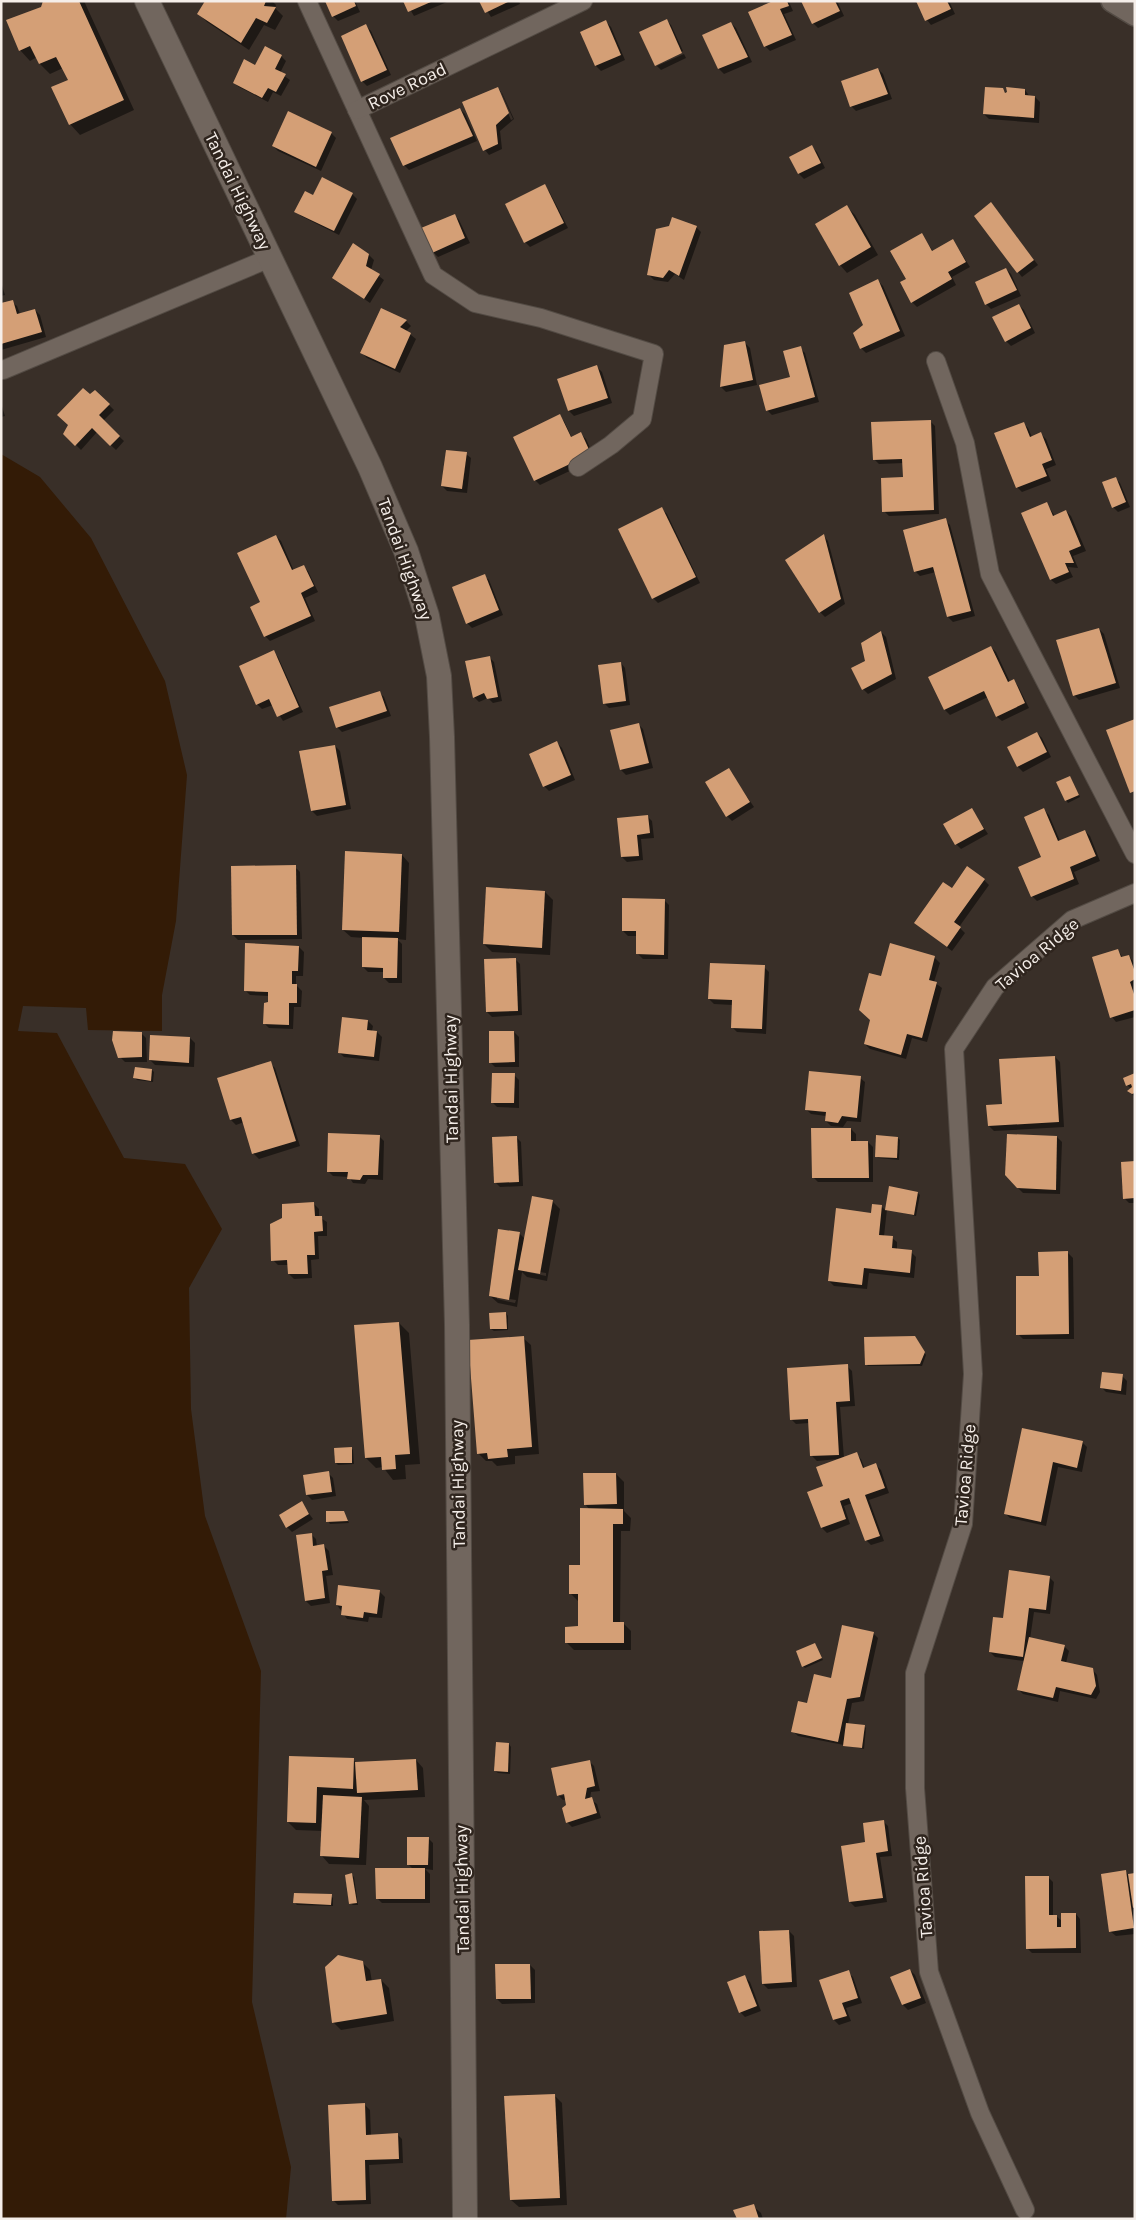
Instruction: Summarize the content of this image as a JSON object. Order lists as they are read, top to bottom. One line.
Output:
{"streets":{"main road":["Tandai Highway"],"street":["Rove Road","Tavioa Ridge"]}}
